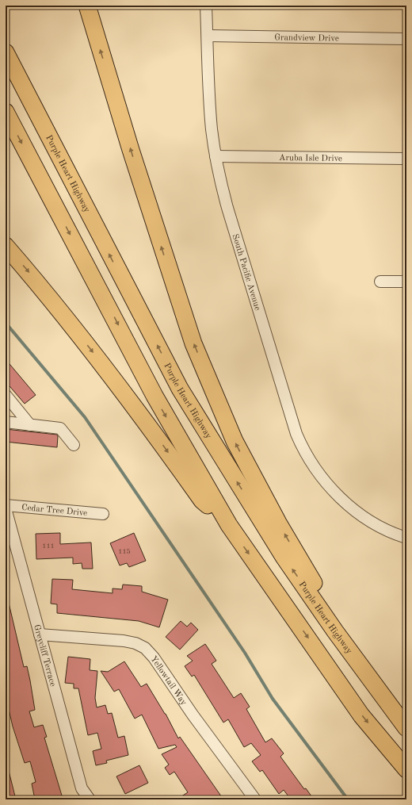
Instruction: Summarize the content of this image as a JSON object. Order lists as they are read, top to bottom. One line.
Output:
{"streets":{"highway":["Purple Heart Highway"],"street":["Grandview Drive","Aruba Isle Drive","South Pacific Avenue","Cedar Tree Drive","Greycliff Terrace","Yellowtail Way"]},"crossings":[["Grandview Drive","South Pacific Avenue"],["Aruba Isle Drive","South Pacific Avenue"],["Greycliff Terrace","Yellowtail Way"]],"house_numbers":["111","115"]}
